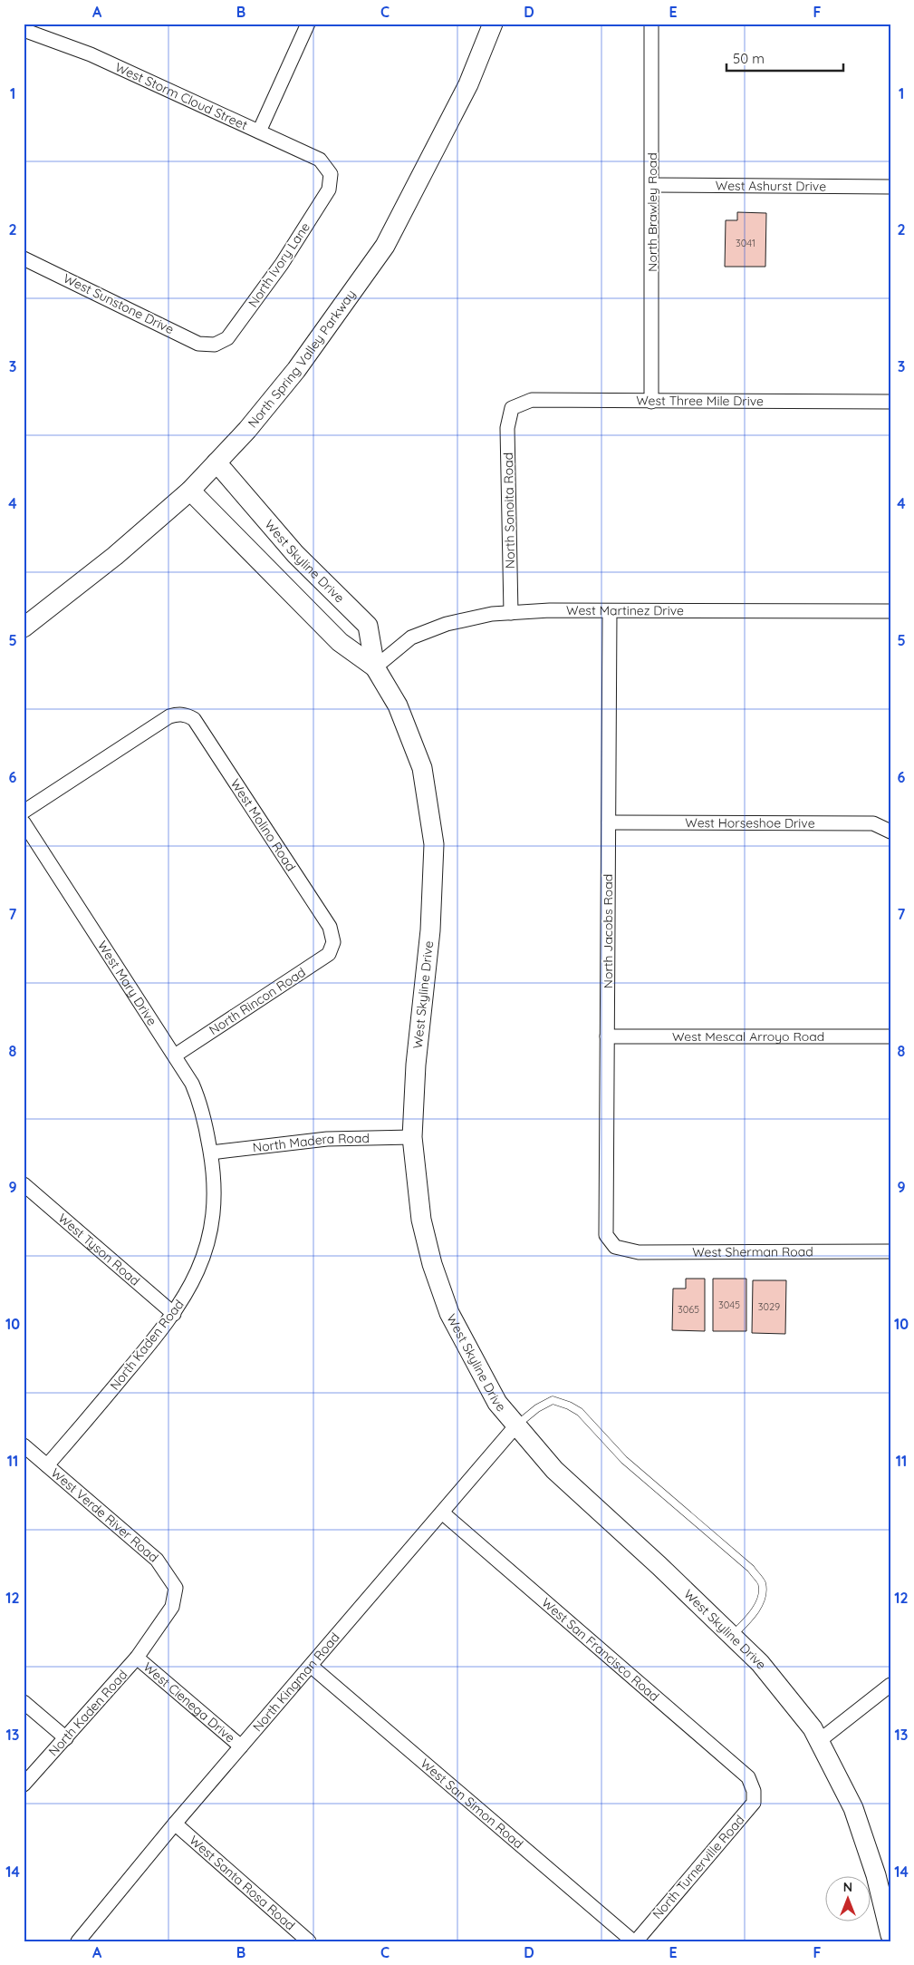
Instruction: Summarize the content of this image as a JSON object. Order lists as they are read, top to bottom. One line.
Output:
{"streets":{"street":["West Storm Cloud Street","West Ashurst Drive","North Brawley Road","North Ivory Lane","West Sunstone Drive","North Spring Valley Parkway","West Three Mile Drive","North Sonoita Road","West Skyline Drive","West Martinez Drive","West Horseshoe Drive","West Molino Road","North Jacobs Road","West Mary Drive","North Rincon Road","West Mescal Arroyo Road","North Madera Road","West Tyson Road","West Sherman Road","North Kaden Road","West Verde River Road","West San Francisco Road","North Kingman Road","West Cienega Drive","West San Simon Road","North Turnerville Road","West Santa Rosa Road"]},"crossings":[["West Storm Cloud Street","North Ivory Lane"],["West Ashurst Drive","North Brawley Road"],["North Brawley Road","West Three Mile Drive"],["North Ivory Lane","West Sunstone Drive"],["North Spring Valley Parkway","West Skyline Drive"],["West Three Mile Drive","North Sonoita Road"],["North Sonoita Road","West Martinez Drive"],["West Skyline Drive","West Martinez Drive"],["West Skyline Drive","North Madera Road"],["West Skyline Drive","North Kingman Road"],["West Martinez Drive","North Jacobs Road"],["West Horseshoe Drive","North Jacobs Road"],["West Molino Road","North Rincon Road"],["North Jacobs Road","West Mescal Arroyo Road"],["North Jacobs Road","West Sherman Road"],["West Mary Drive","North Rincon Road"],["West Mary Drive","North Madera Road"],["West Mary Drive","North Kaden Road"],["North Madera Road","North Kaden Road"],["West Tyson Road","North Kaden Road"],["North Kaden Road","West Verde River Road"],["North Kaden Road","West Cienega Drive"],["West San Francisco Road","North Kingman Road"],["West San Francisco Road","North Turnerville Road"],["North Kingman Road","West Cienega Drive"],["North Kingman Road","West San Simon Road"],["North Kingman Road","West Santa Rosa Road"],["West San Simon Road","North Turnerville Road"]],"house_numbers":["3041","3045","3029","3065"],"scale_bar":"50 m","north":"top","grid":{"columns":["A","B","C","D","E","F"],"rows":["1","2","3","4","5","6","7","8","9","10","11","12","13","14"]}}
